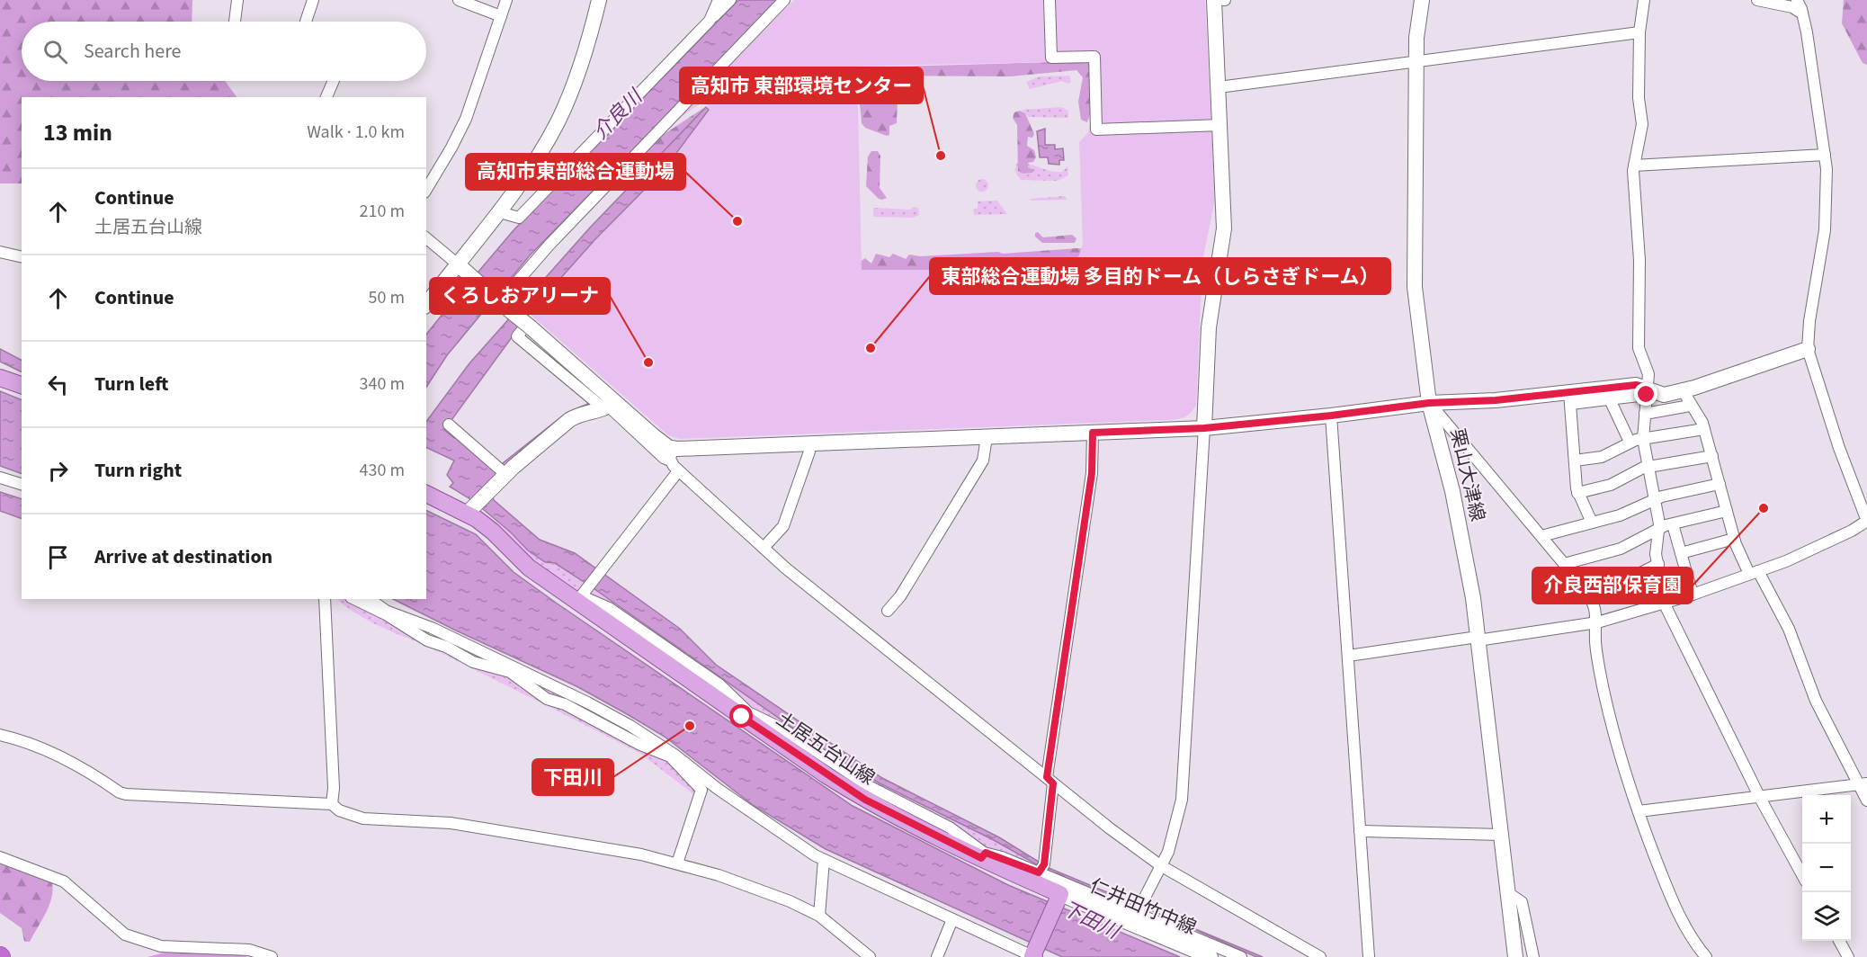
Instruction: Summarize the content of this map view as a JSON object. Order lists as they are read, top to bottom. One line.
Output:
{"streets":{"main road":["土居五台山線"],"street":["栗山大津線","仁井田竹中線"]},"crossings":[["土居五台山線","仁井田竹中線"]],"water":["介良川","下田川"],"places":["高知市 東部環境センター","高知市東部総合運動場","東部総合運動場 多目的ドーム（しらさぎドーム）","くろしおアリーナ","介良西部保育園","下田川"],"page":{"search":"Search here","heading":["13 min","Walk · 1.0 km"],"list":[["Continue","土居五台山線","210 m"],["Continue","50 m"],["Turn left","340 m"],["Turn right","430 m"],"Arrive at destination"],"map_buttons":["+","−"]}}
